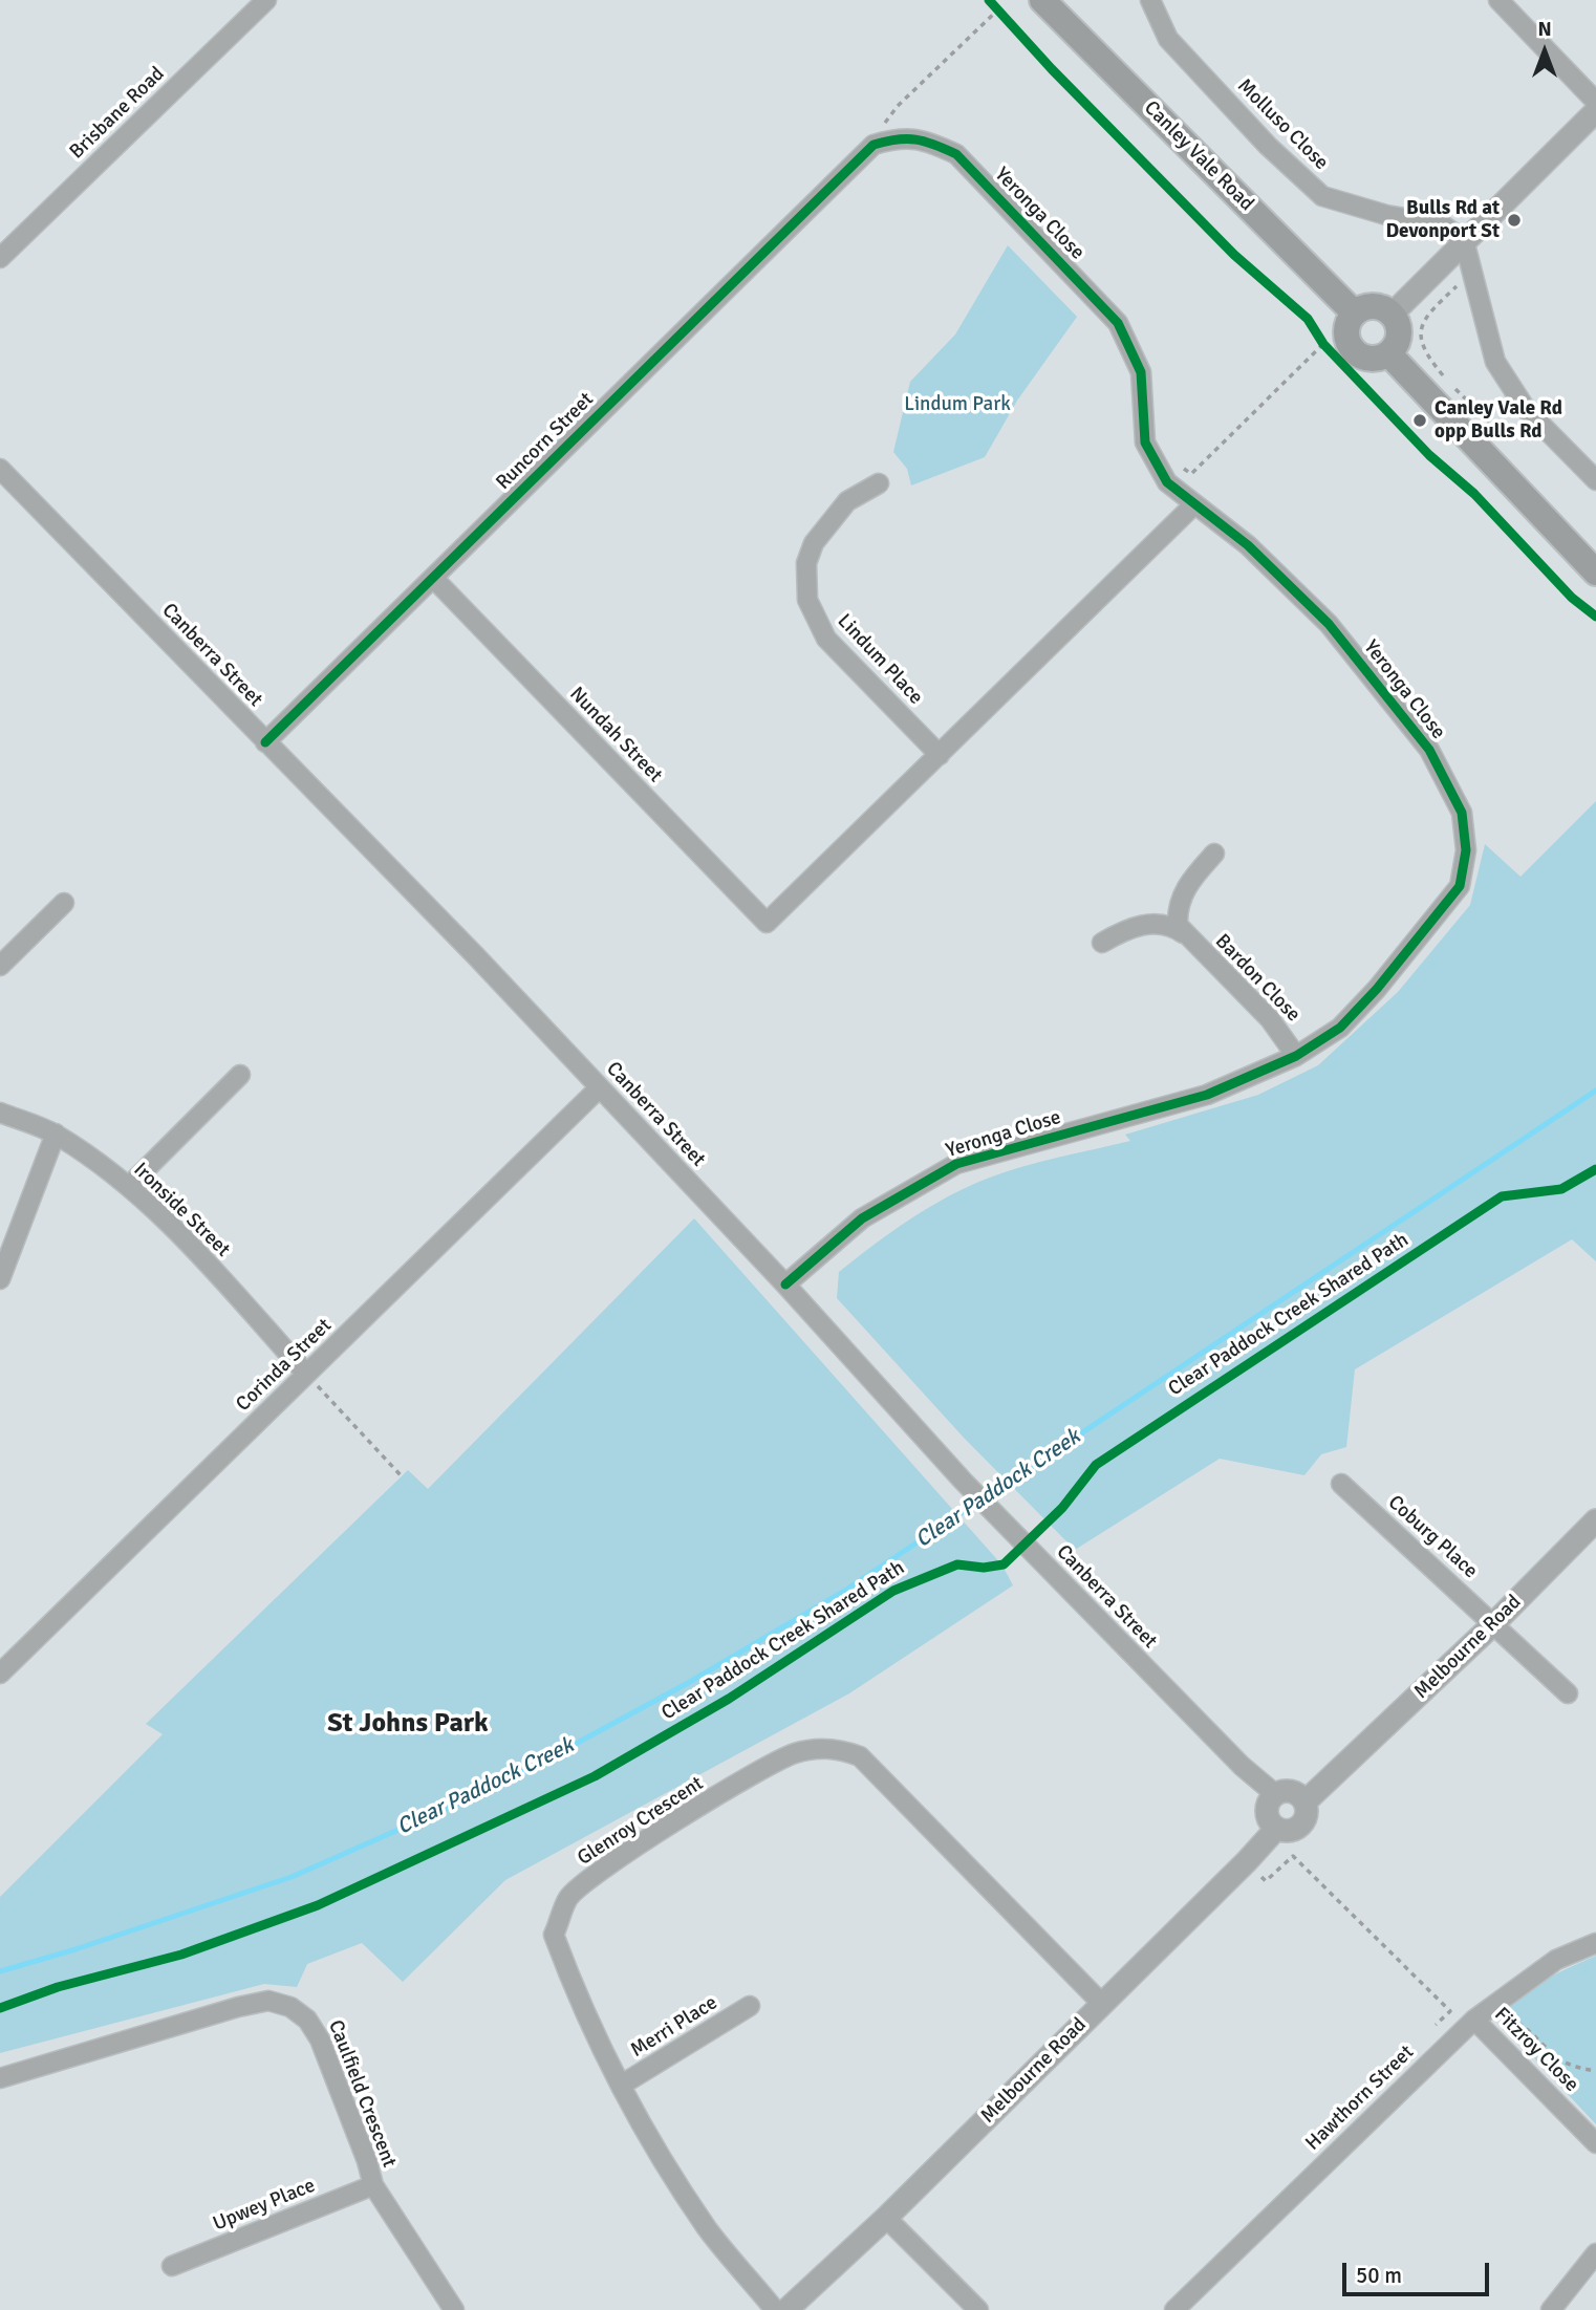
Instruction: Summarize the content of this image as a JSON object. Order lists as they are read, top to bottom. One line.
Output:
{"streets":{"main road":["Canley Vale Road"],"street":["Brisbane Road","Molluso Close","Yeronga Close","Runcorn Street","Canberra Street","Lindum Place","Nundah Street","Bardon Close","Ironside Street","Corinda Street","Coburg Place","Melbourne Road","Glenroy Crescent","Merri Place","Fitzroy Close","Caulfield Crescent","Hawthorn Street","Upwey Place"],"cycle path":["Clear Paddock Creek Shared Path"]},"crossings":[["Yeronga Close","Runcorn Street"],["Yeronga Close","Canberra Street"],["Yeronga Close","Bardon Close"],["Runcorn Street","Canberra Street"],["Runcorn Street","Nundah Street"],["Canberra Street","Corinda Street"],["Canberra Street","Melbourne Road"],["Lindum Place","Nundah Street"],["Ironside Street","Corinda Street"],["Coburg Place","Melbourne Road"],["Melbourne Road","Glenroy Crescent"],["Glenroy Crescent","Merri Place"],["Fitzroy Close","Hawthorn Street"],["Caulfield Crescent","Upwey Place"]],"districts":["St Johns Park"],"water":["Clear Paddock Creek"],"parks":["Lindum Park"],"places":["Bulls Rd at Devonport St","Canley Vale Rd opp Bulls Rd"],"scale_bar":"50 m","north":"top"}
